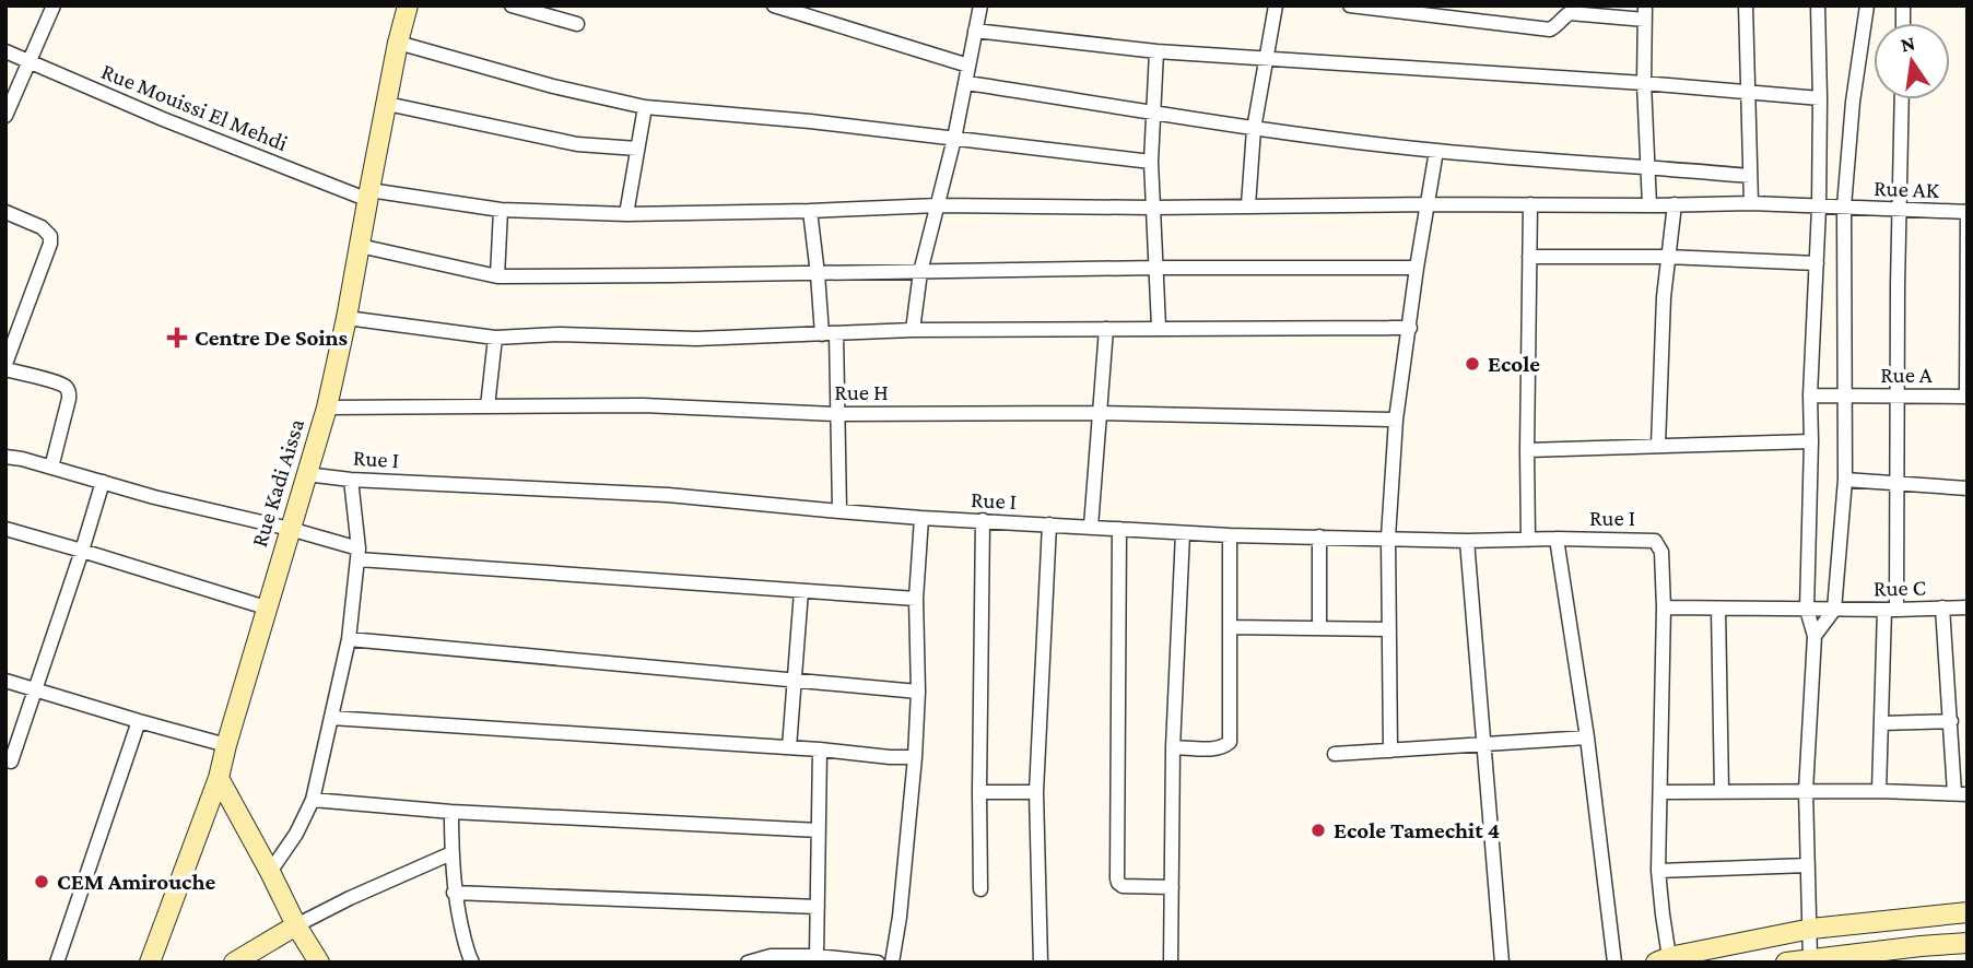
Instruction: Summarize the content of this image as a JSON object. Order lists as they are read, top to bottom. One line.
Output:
{"streets":{"main road":["Rue Kadi Aissa"],"street":["Rue Mouissi El Mehdi","Rue AK","Rue A","Rue H","Rue I","Rue C"]},"crossings":[["Rue Mouissi El Mehdi","Rue AK"],["Rue Mouissi El Mehdi","Rue Kadi Aissa"],["Rue H","Rue Kadi Aissa"],["Rue I","Rue Kadi Aissa"],["Rue I","Rue C"]],"places":{"health":["Centre De Soins"],"other":["Ecole","Ecole Tamechit 4","CEM Amirouche"]},"north":"top"}
